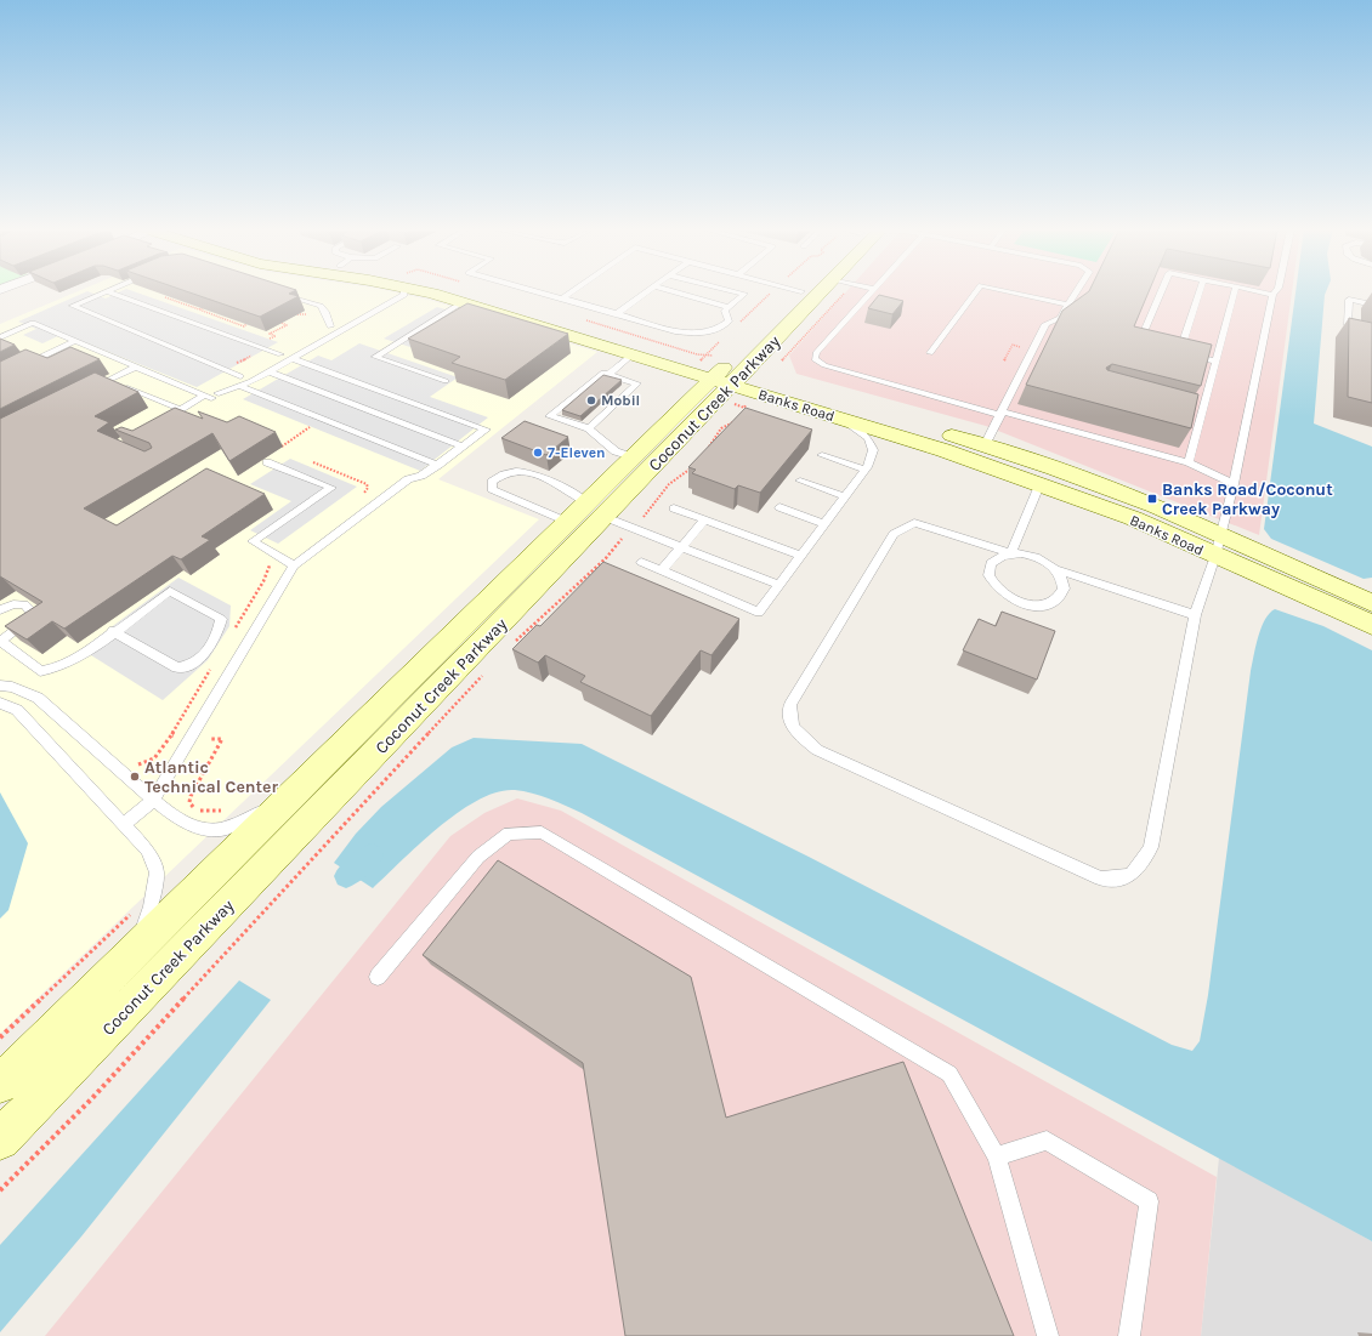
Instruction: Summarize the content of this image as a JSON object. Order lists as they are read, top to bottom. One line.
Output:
{"streets":{"street":["Coconut Creek Parkway","Banks Road"]},"crossings":[["Coconut Creek Parkway","Banks Road"]],"places":{"other":["Mobil","7-Eleven","Atlantic Technical Center"],"transit":["Banks Road/Coconut Creek Parkway"]}}
